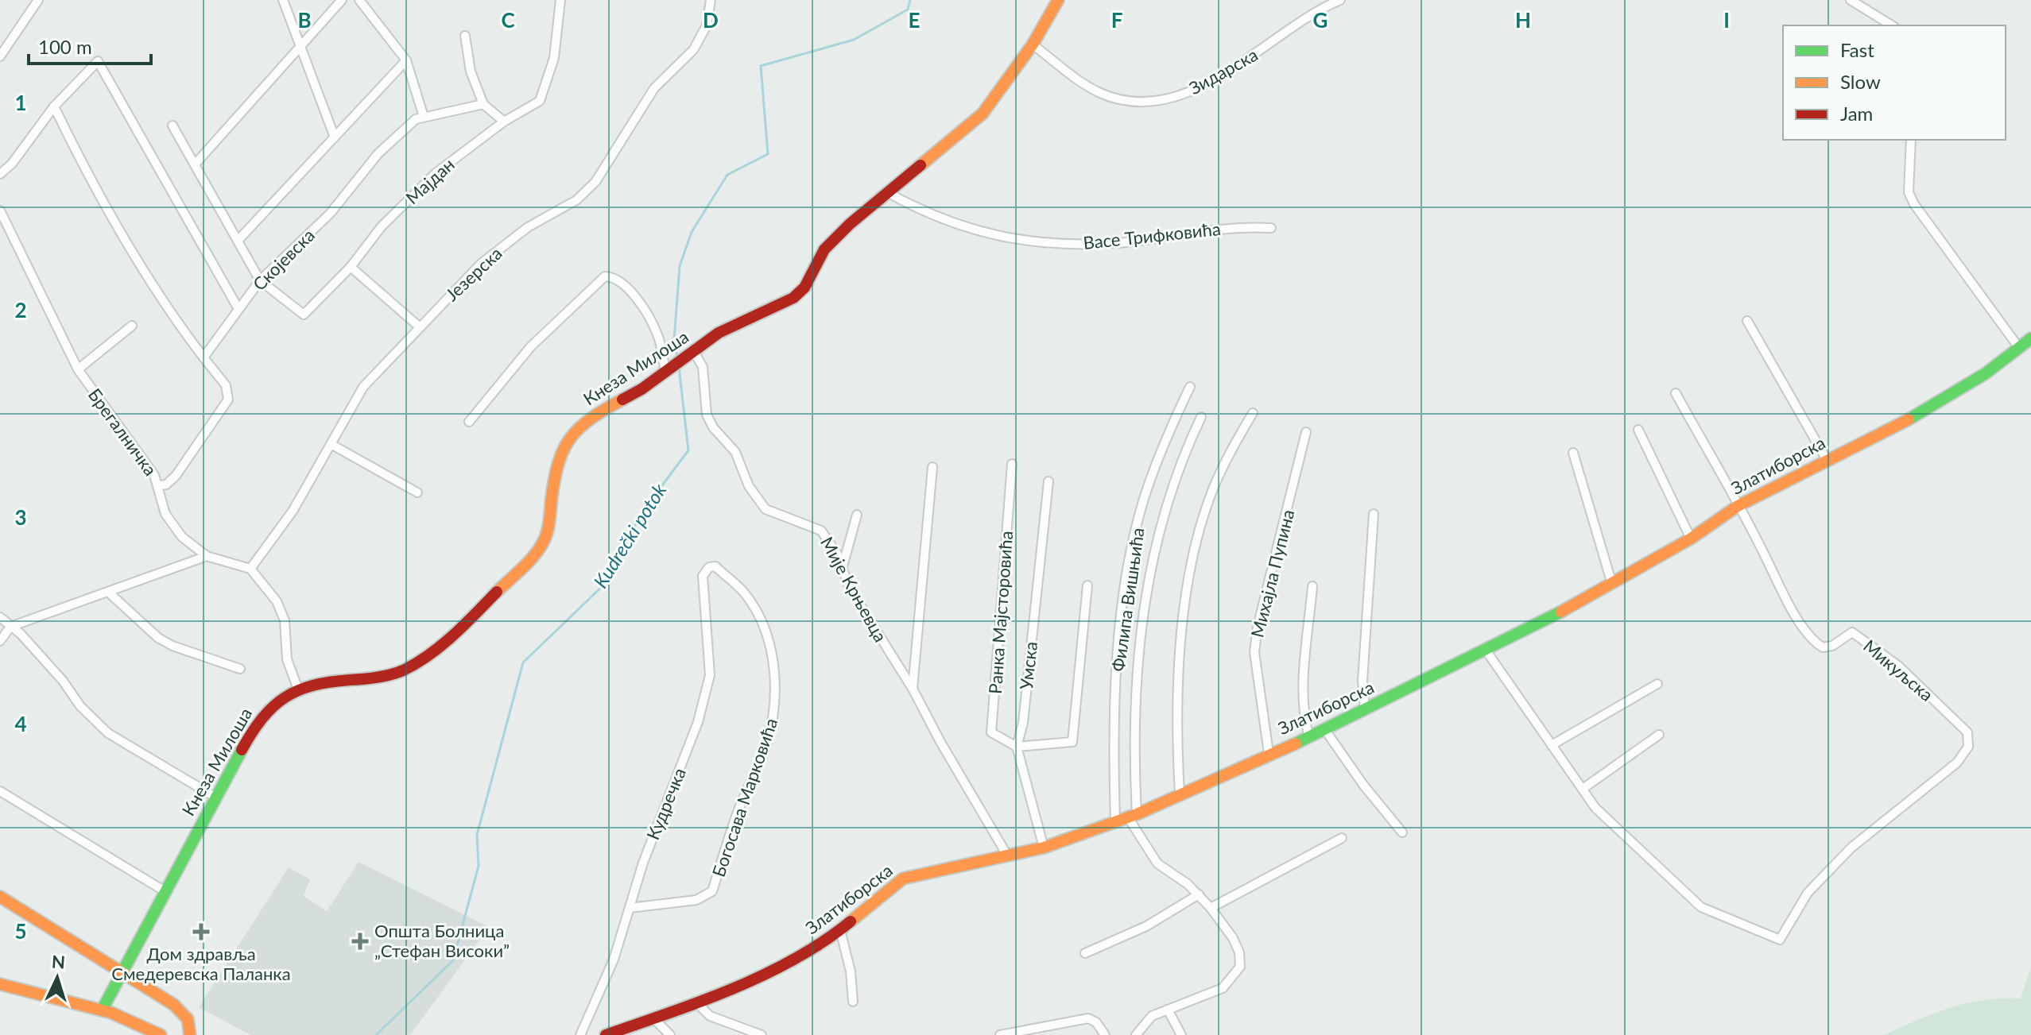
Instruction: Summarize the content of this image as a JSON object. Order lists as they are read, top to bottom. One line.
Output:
{"streets":{"street":["Зидарска","Мајдан","Васе Трифковића","Скојевска","Језерска","Кнеза Милоша","Брегалничка","Златиборска","Михајла Пупина","Мије Крњевца","Филипа Вишњића","Ранка Мајсторовића","Умска","Микуљска","Богосава Марковића","Кудречка"]},"crossings":[["Зидарска","Кнеза Милоша"],["Мајдан","Скојевска"],["Васе Трифковића","Кнеза Милоша"],["Језерска","Брегалничка"],["Кнеза Милоша","Мије Крњевца"],["Златиборска","Михајла Пупина"],["Златиборска","Мије Крњевца"],["Златиборска","Филипа Вишњића"],["Златиборска","Умска"],["Златиборска","Микуљска"],["Ранка Мајсторовића","Умска"],["Богосава Марковића","Кудречка"]],"water":["Kudrečki potok"],"places":{"health":["Дом здравља Смедеревска Паланка","Општа Болница „Стефан Високи”"]},"legend":["Fast","Slow","Jam"],"scale_bar":"100 m","north":"top","grid":{"columns":["B","C","D","E","F","G","H","I"],"rows":["1","2","3","4","5"]}}
